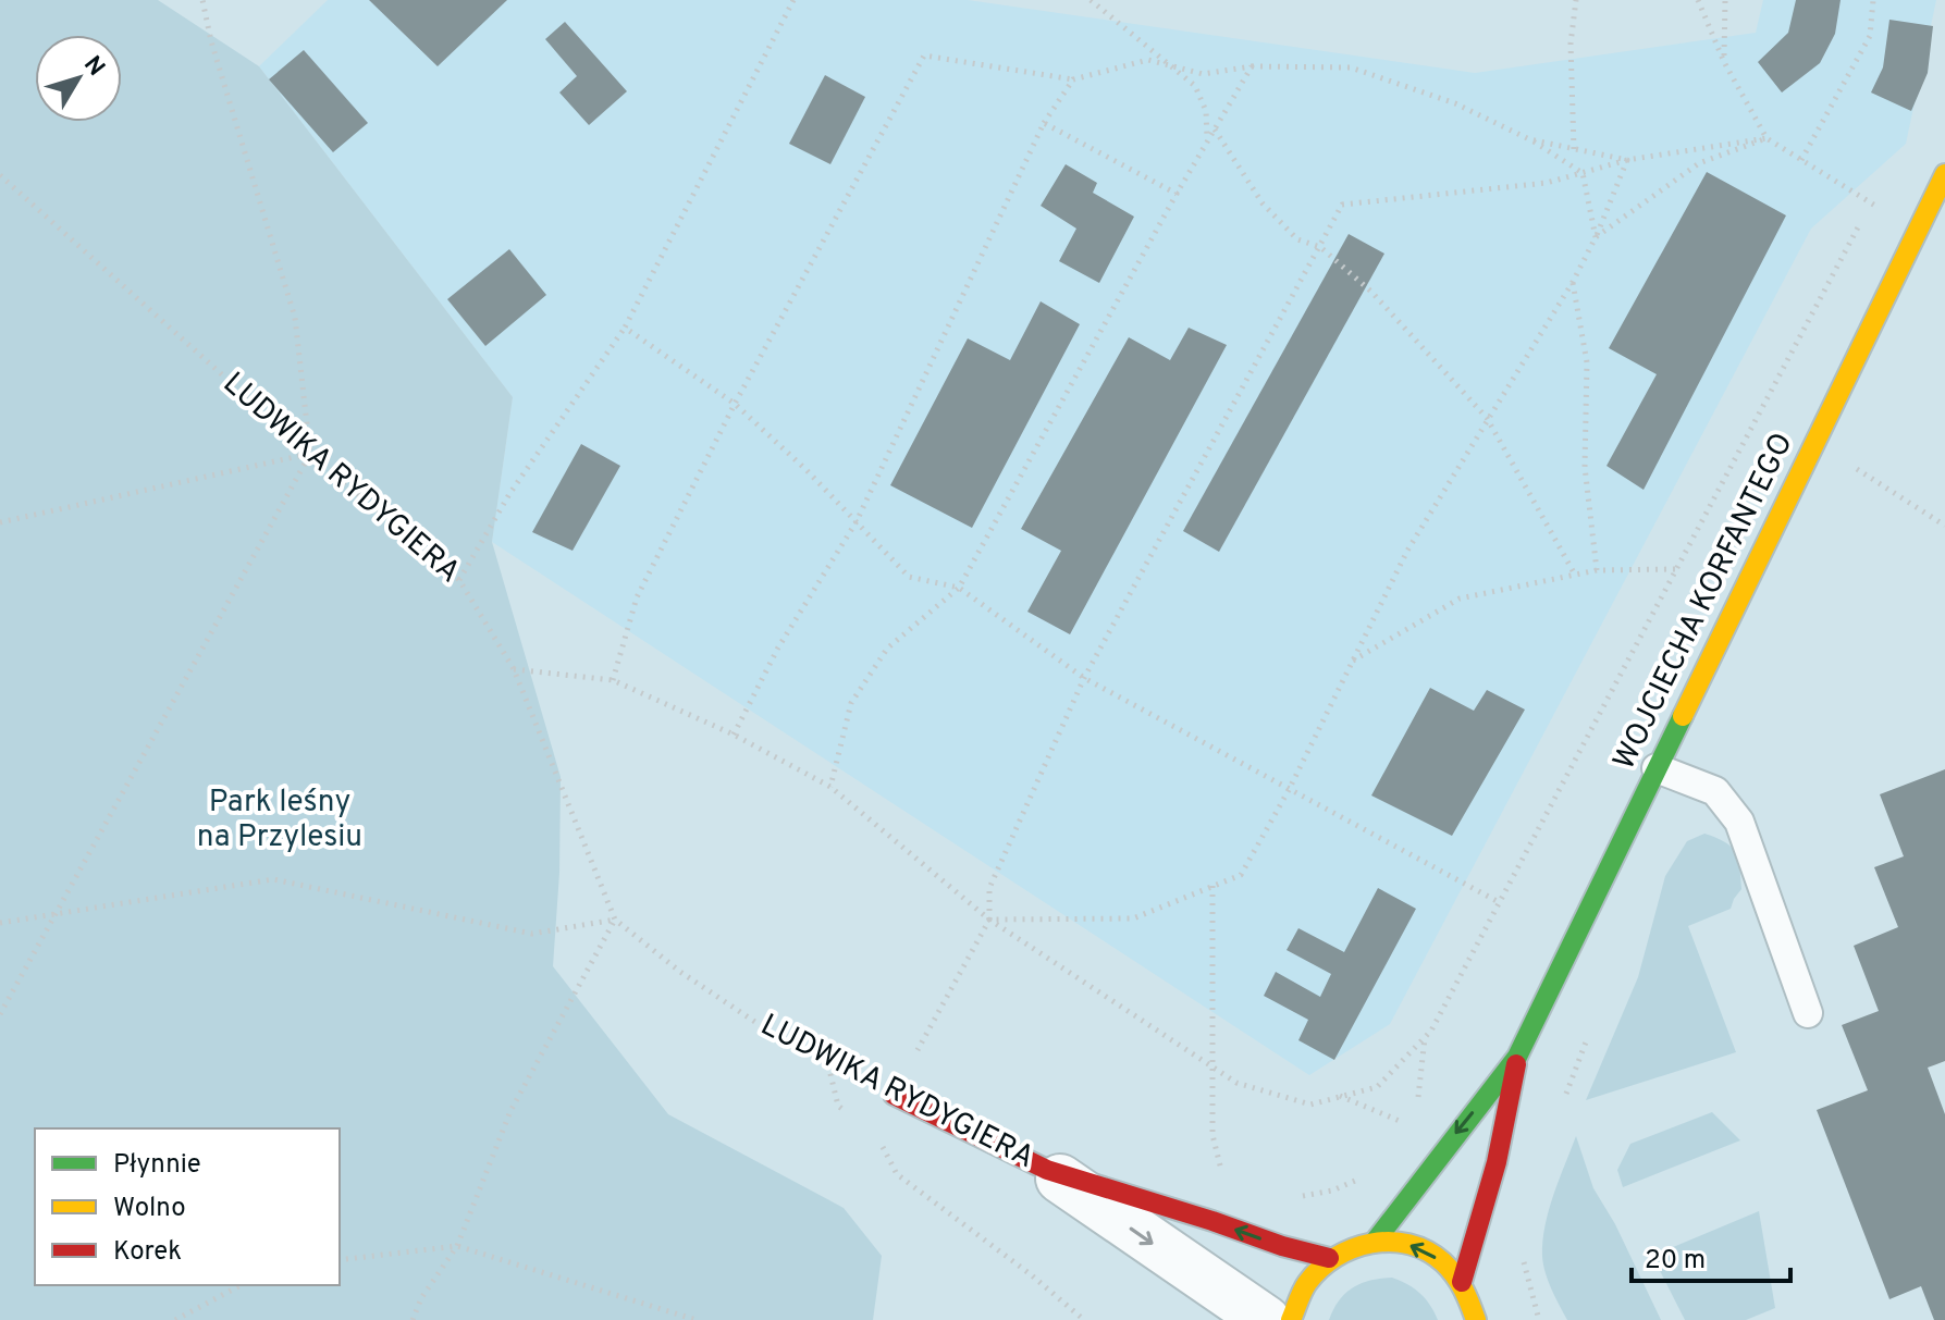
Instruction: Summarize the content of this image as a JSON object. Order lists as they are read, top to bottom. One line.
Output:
{"streets":{"street":["LUDWIKA RYDYGIERA","WOJCIECHA KORFANTEGO"]},"parks":["Park leśny na Przylesiu"],"legend":["Płynnie","Wolno","Korek"],"scale_bar":"20 m","north":"top right"}
